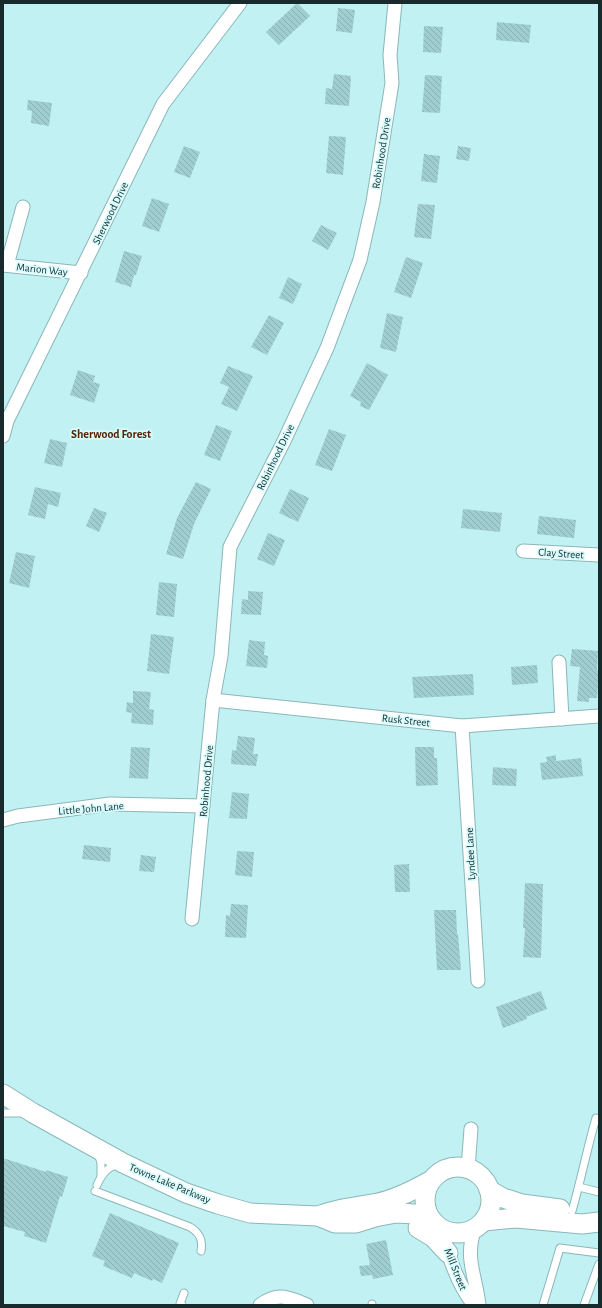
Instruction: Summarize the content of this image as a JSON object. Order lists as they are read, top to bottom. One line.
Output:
{"streets":{"main road":["Towne Lake Parkway"],"street":["Robinhood Drive","Sherwood Drive","Marion Way","Clay Street","Rusk Street","Little John Lane","Lyndee Lane","Mill Street"]},"crossings":[["Robinhood Drive","Rusk Street"],["Robinhood Drive","Little John Lane"],["Sherwood Drive","Marion Way"],["Rusk Street","Lyndee Lane"],["Towne Lake Parkway","Mill Street"]],"districts":["Sherwood Forest"]}
